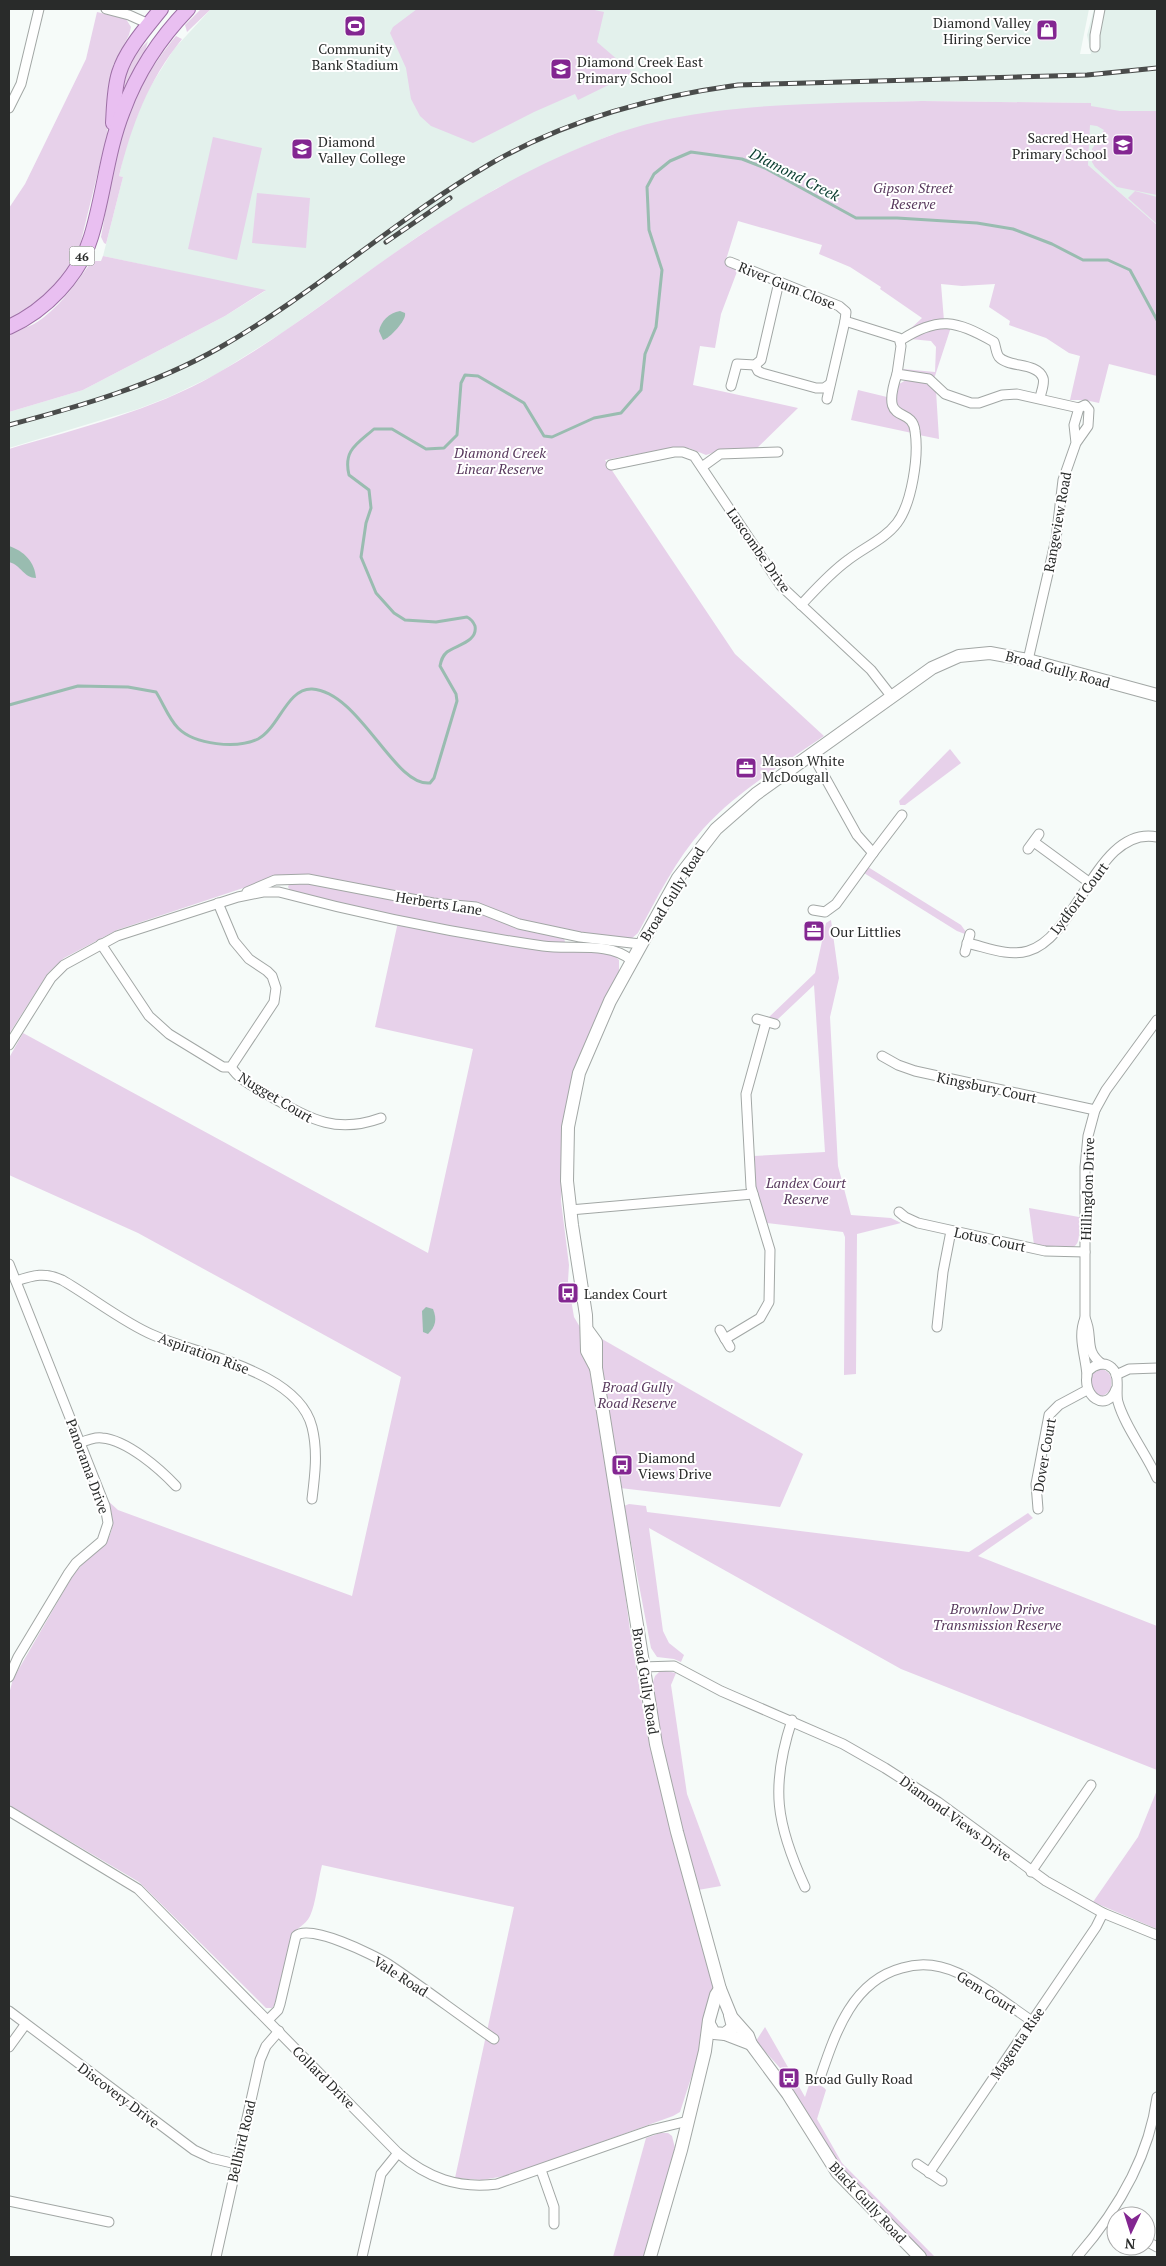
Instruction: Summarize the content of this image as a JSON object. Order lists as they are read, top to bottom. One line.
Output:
{"streets":{"main road":["46"],"street":["River Gum Close","Rangeview Road","Luscombe Drive","Broad Gully Road","Lydford Court","Herberts Lane","Kingsbury Court","Nugget Court","Hillingdon Drive","Lotus Court","Aspiration Rise","Dover Court","Panorama Drive","Diamond Views Drive","Vale Road","Gem Court","Magenta Rise","Collard Drive","Discovery Drive","Bellbird Road","Black Gully Road"]},"crossings":[["Rangeview Road","Broad Gully Road"],["Luscombe Drive","Broad Gully Road"],["Broad Gully Road","Herberts Lane"],["Broad Gully Road","Diamond Views Drive"],["Broad Gully Road","Black Gully Road"],["Kingsbury Court","Hillingdon Drive"],["Hillingdon Drive","Lotus Court"],["Hillingdon Drive","Dover Court"],["Aspiration Rise","Panorama Drive"],["Diamond Views Drive","Magenta Rise"],["Vale Road","Collard Drive"],["Gem Court","Magenta Rise"],["Collard Drive","Bellbird Road"],["Discovery Drive","Bellbird Road"]],"water":["Diamond Creek"],"parks":["Gipson Street Reserve","Diamond Creek Linear Reserve","Landex Court Reserve","Broad Gully Road Reserve","Brownlow Drive Transmission Reserve"],"places":{"sports":["Community Bank Stadium"],"shop":["Diamond Valley Hiring Service"],"school or university":["Diamond Creek East Primary School","Sacred Heart Primary School","Diamond Valley College"],"office":["Mason White McDougall","Our Littlies"],"bus stop":["Landex Court","Diamond Views Drive","Broad Gully Road"]},"north":"bottom"}
